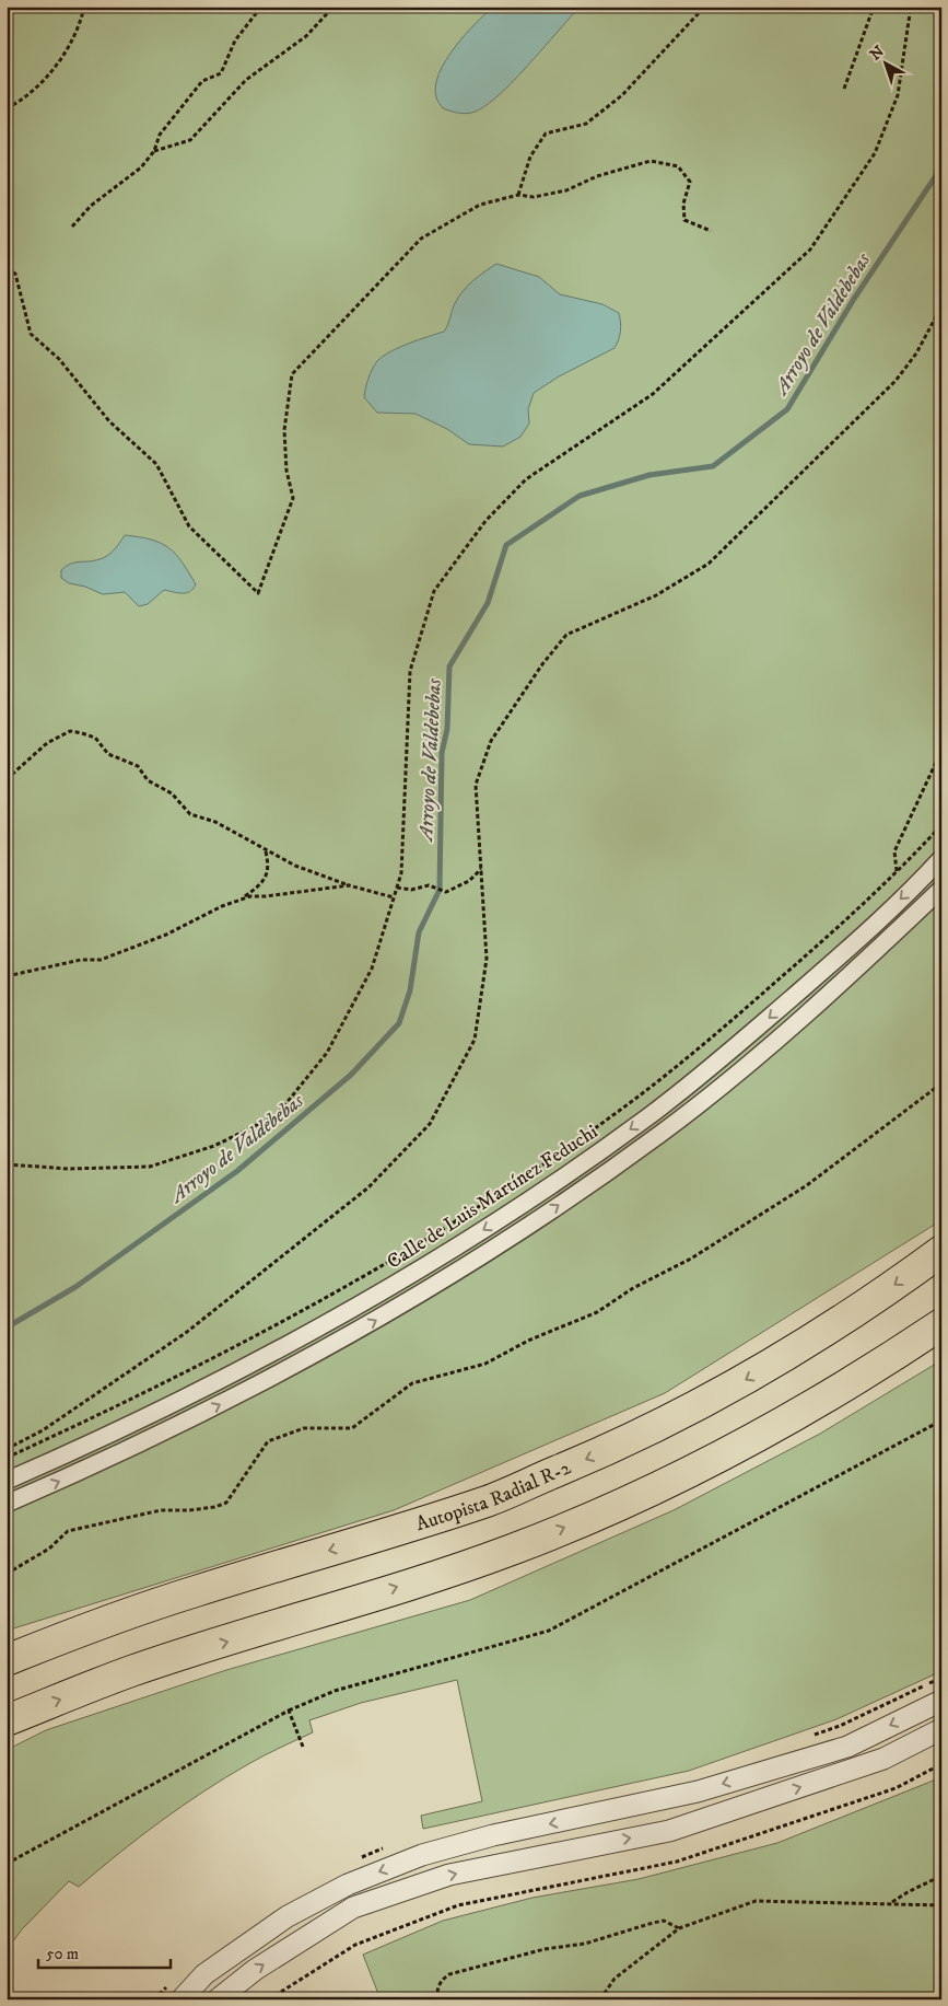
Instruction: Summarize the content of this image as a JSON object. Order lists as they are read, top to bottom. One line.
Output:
{"streets":{"highway":["Autopista Radial R-2"],"street":["Calle de Luis Martínez Feduchi"]},"water":["Arroyo de Valdebebas"],"scale_bar":"50 m","north":"top left"}
